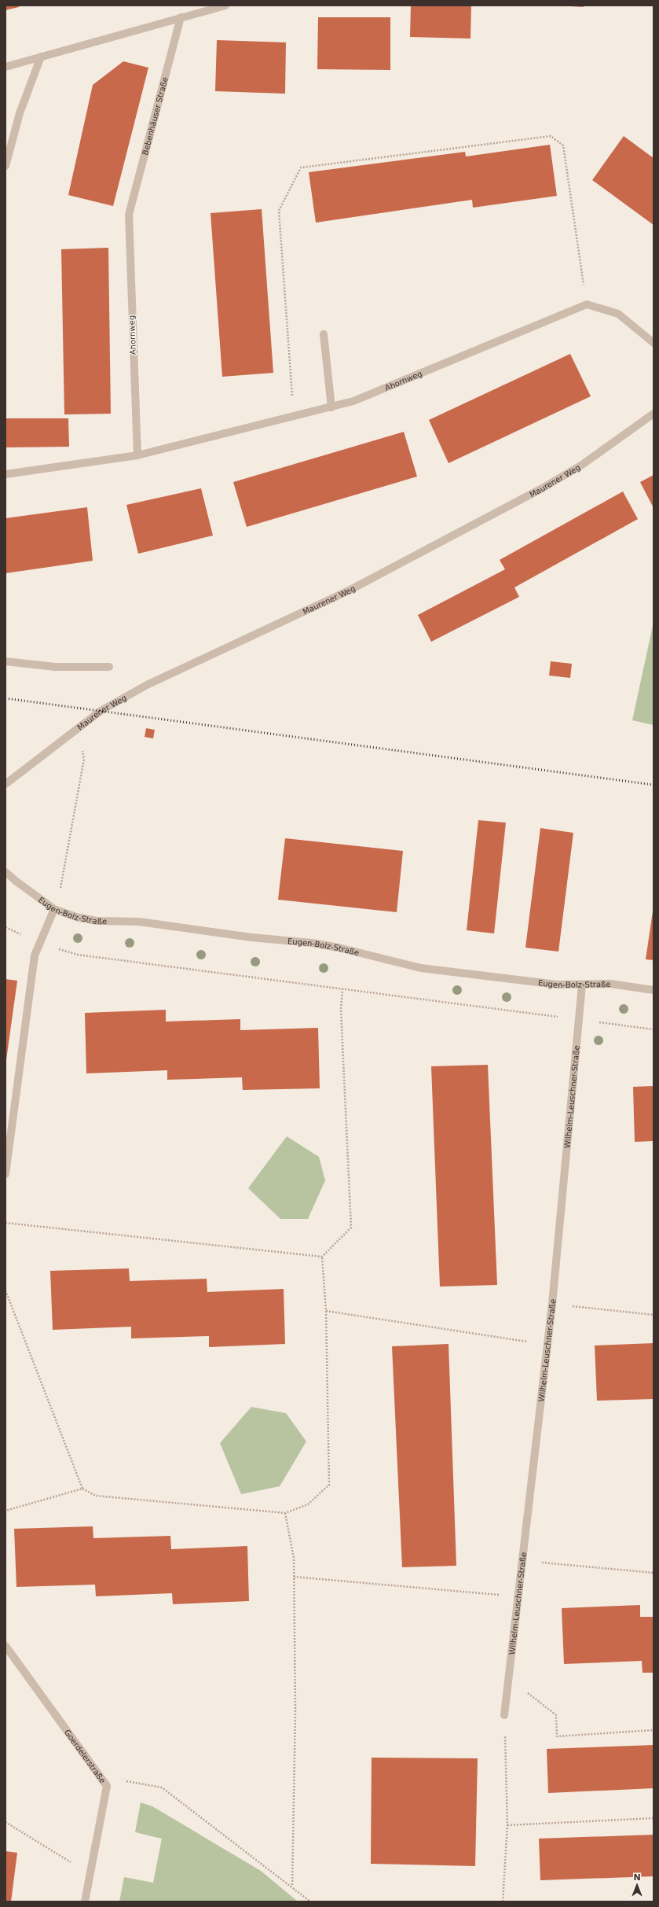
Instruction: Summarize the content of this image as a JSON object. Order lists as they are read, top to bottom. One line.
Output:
{"streets":{"street":["Bebenhäuser Straße","Ahornweg","Maurener Weg","Eugen-Bolz-Straße","Wilhelm-Leuschner-Straße","Goerdelerstraße"]},"crossings":[["Bebenhäuser Straße","Ahornweg"],["Eugen-Bolz-Straße","Wilhelm-Leuschner-Straße"]],"north":"top"}
